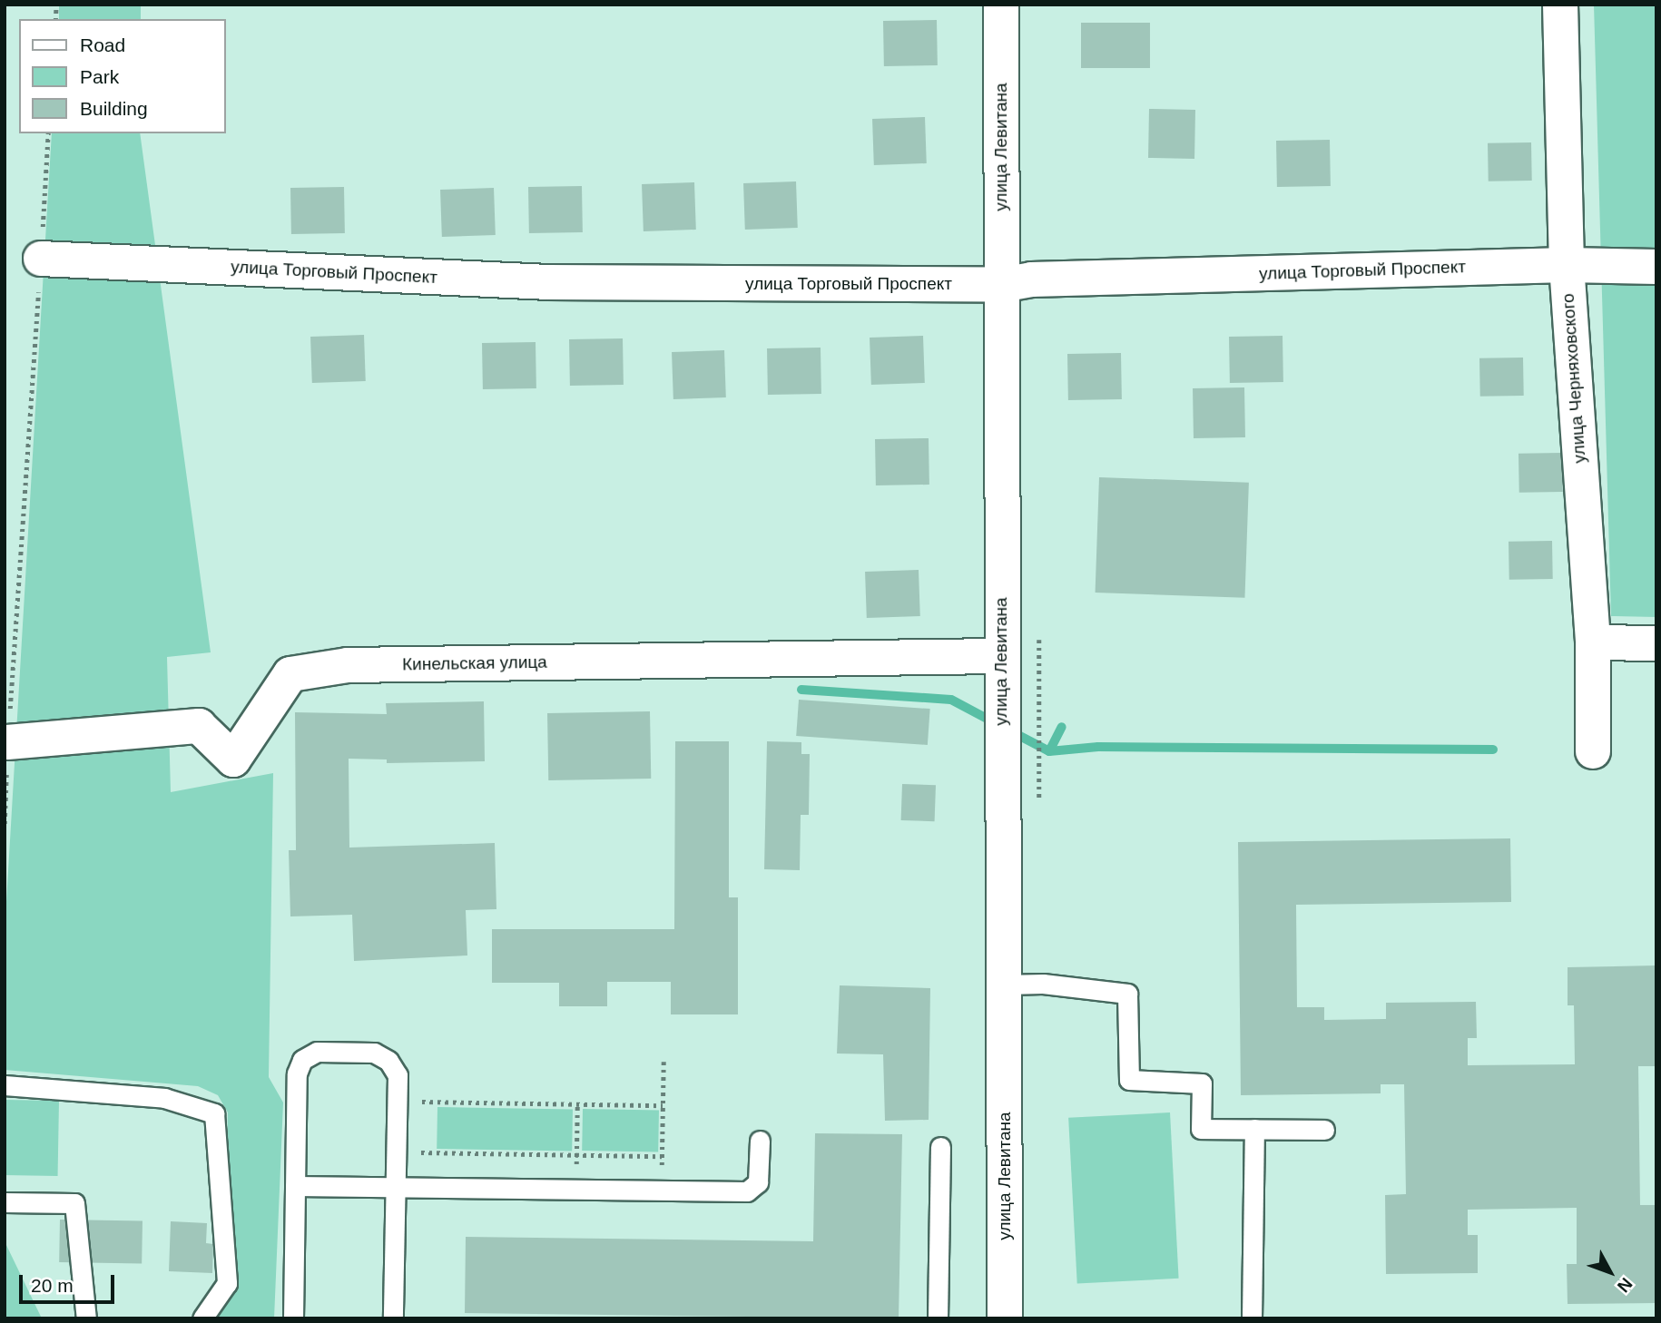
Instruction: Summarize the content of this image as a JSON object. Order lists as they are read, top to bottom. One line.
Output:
{"streets":{"street":["улица Левитана","улица Торговый Проспект","улица Черняховского","Кинельская улица"]},"crossings":[["улица Левитана","улица Торговый Проспект"],["улица Левитана","Кинельская улица"],["улица Торговый Проспект","улица Черняховского"]],"legend":["Road","Park","Building"],"scale_bar":"20 m","north":"bottom right"}
